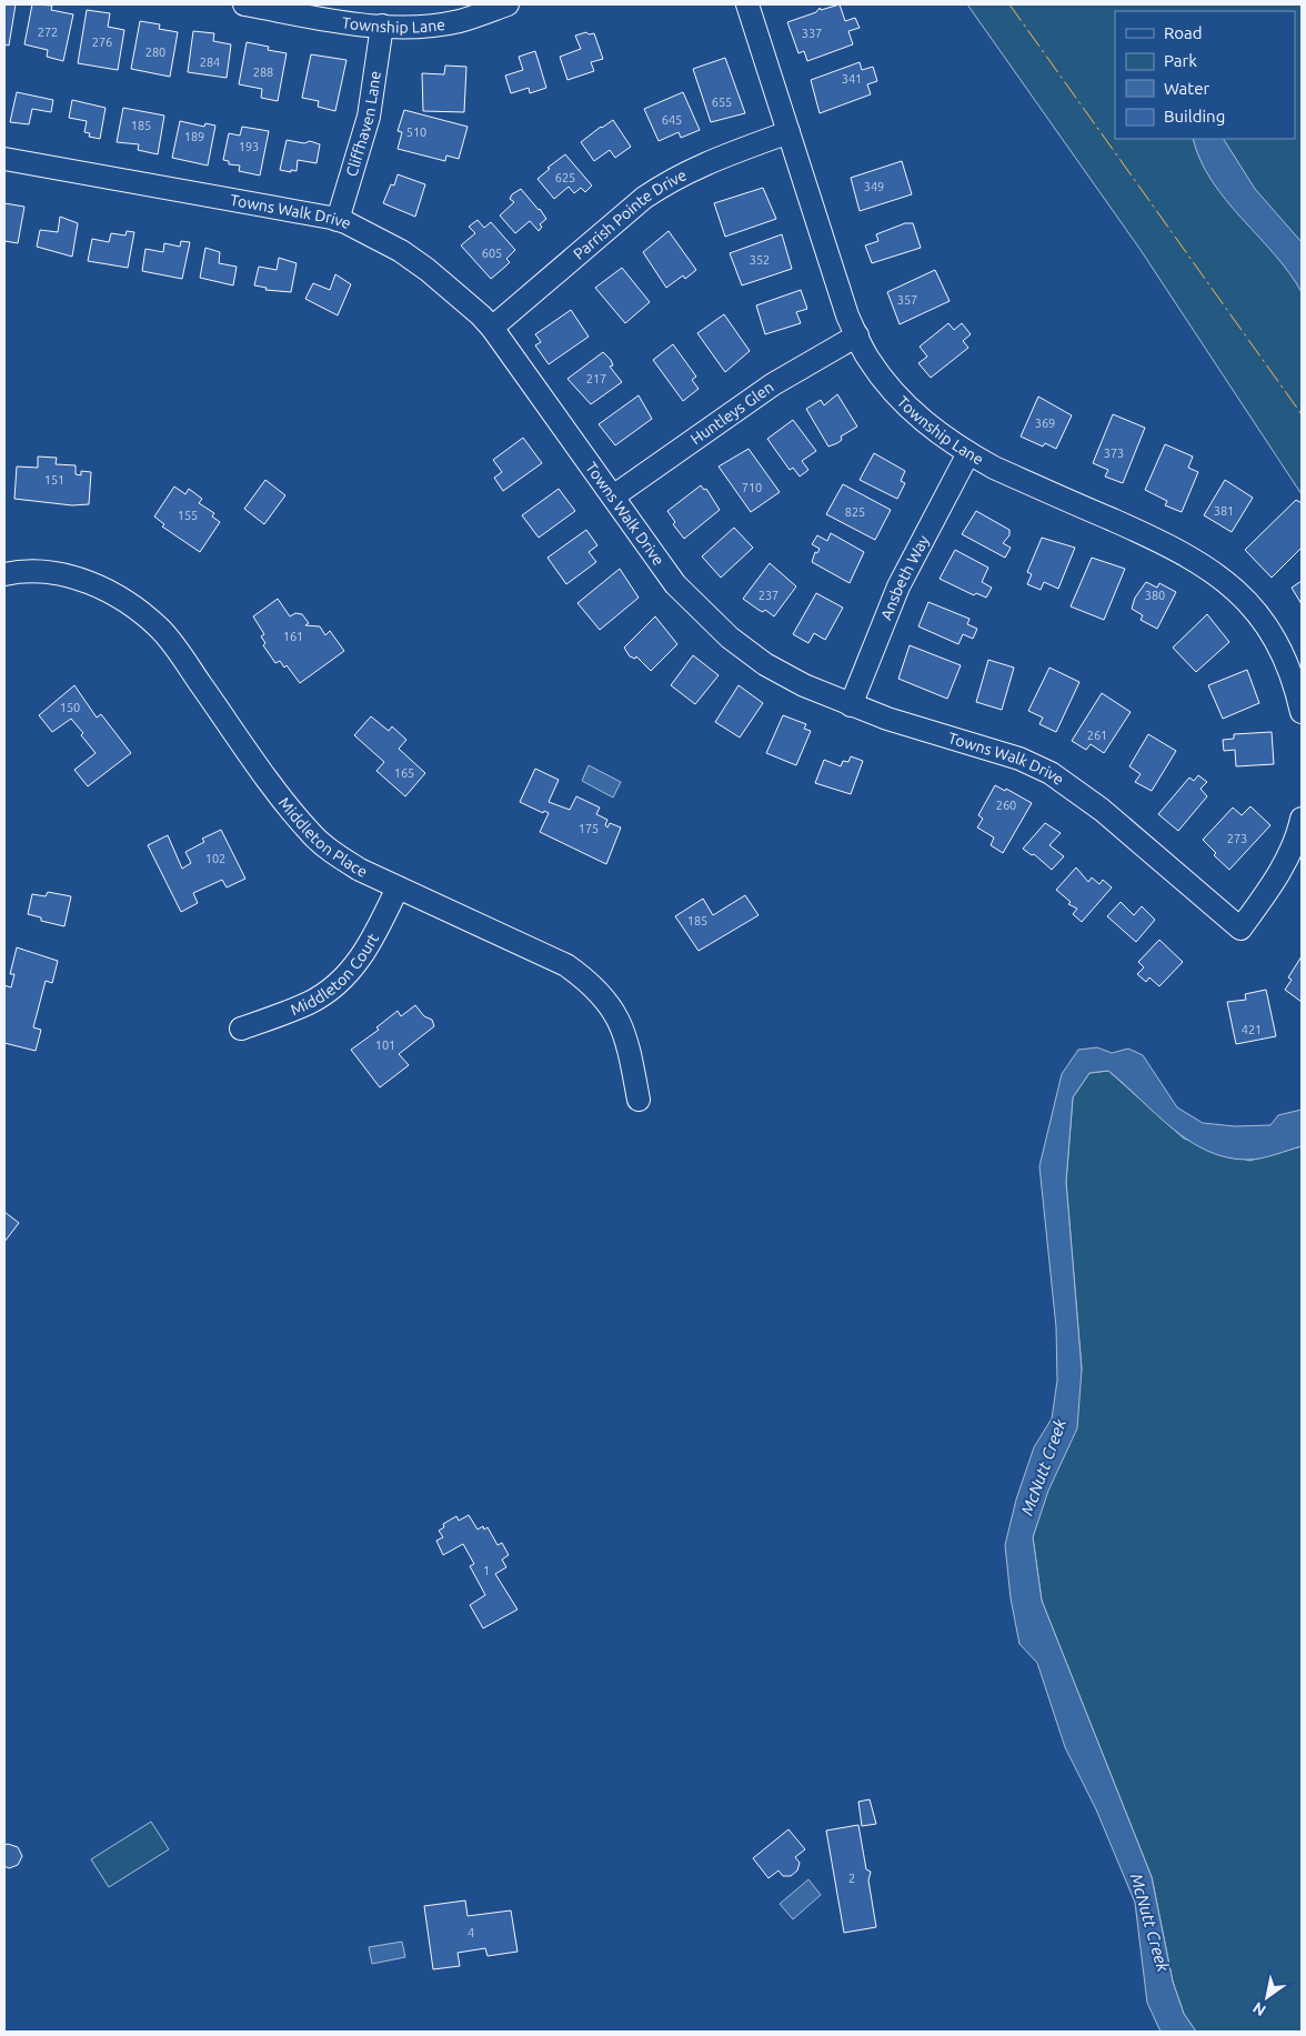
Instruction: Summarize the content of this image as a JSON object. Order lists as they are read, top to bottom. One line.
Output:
{"streets":{"street":["Township Lane","Cliffhaven Lane","Towns Walk Drive","Parrish Pointe Drive","Huntleys Glen","Ansbeth Way","Middleton Place","Middleton Court"]},"crossings":[["Township Lane","Cliffhaven Lane"],["Township Lane","Parrish Pointe Drive"],["Township Lane","Huntleys Glen"],["Township Lane","Ansbeth Way"],["Cliffhaven Lane","Towns Walk Drive"],["Towns Walk Drive","Parrish Pointe Drive"],["Towns Walk Drive","Huntleys Glen"],["Towns Walk Drive","Ansbeth Way"],["Middleton Place","Middleton Court"]],"water":["McNutt Creek"],"house_numbers":["272","337","276","280","284","288","341","655","645","185","510","189","193","625","349","605","352","357","217","369","373","151","710","381","825","155","237","380","161","150","261","165","260","175","273","102","185","421","101","1","2","4"],"legend":["Road","Park","Water","Building"],"north":"bottom left"}
